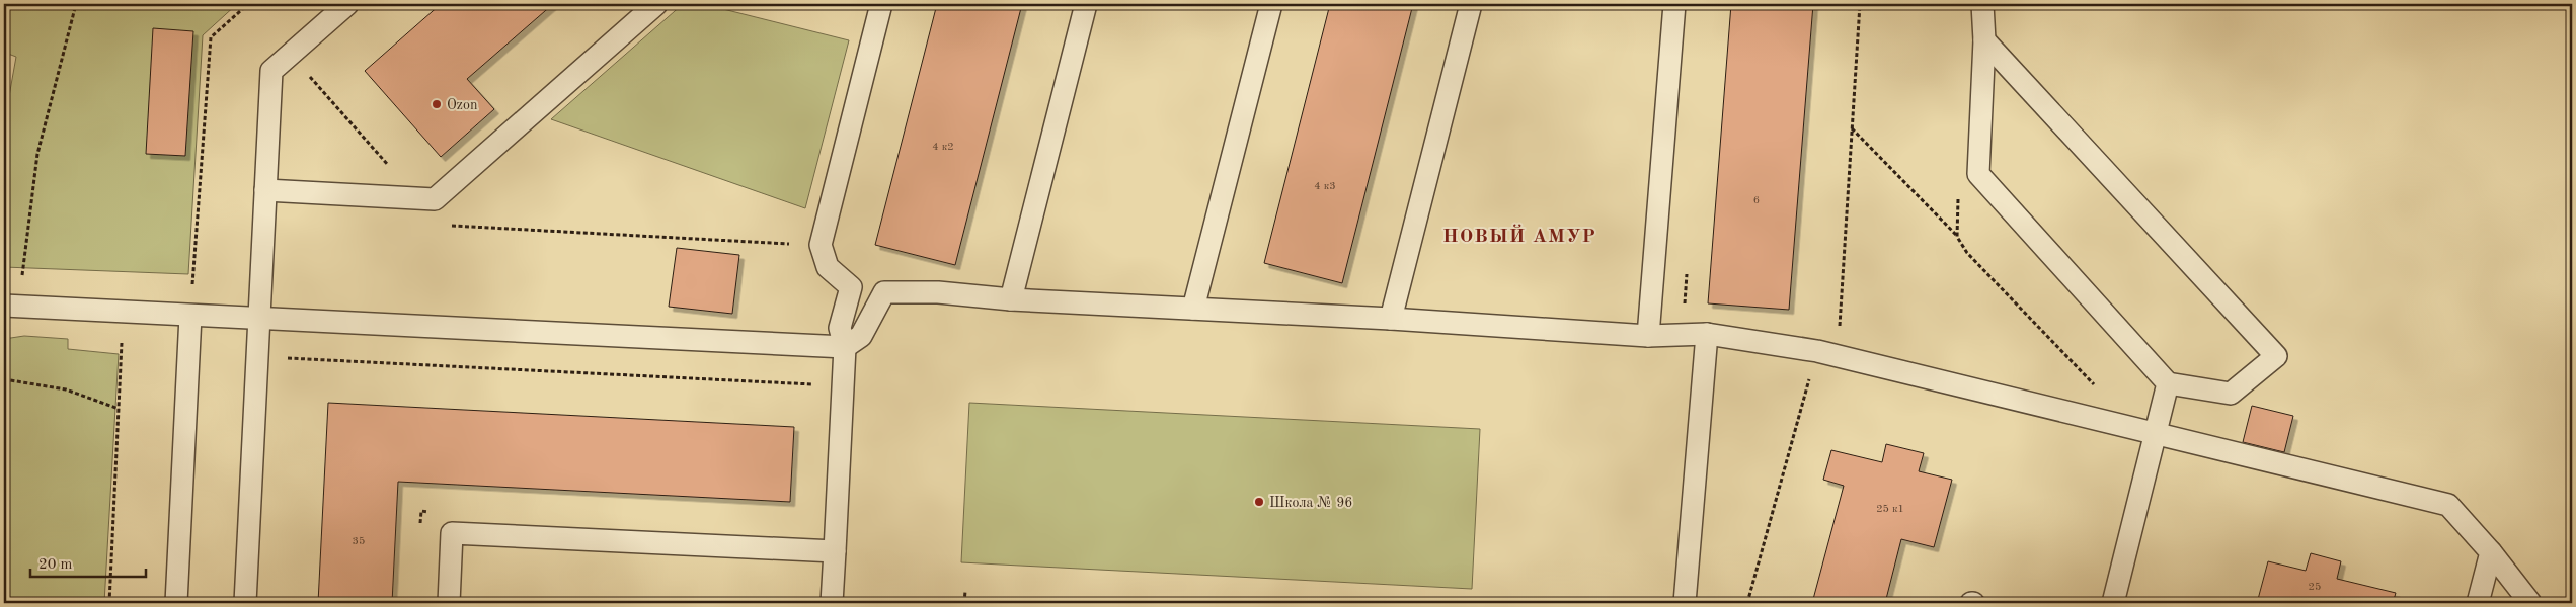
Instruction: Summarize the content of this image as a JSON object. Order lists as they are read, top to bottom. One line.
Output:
{"districts":["НОВЫЙ АМУР"],"places":["Ozon","Школа № 96"],"house_numbers":["4 к2","4 к3","6","25 к1","35","25"],"scale_bar":"20 m"}
